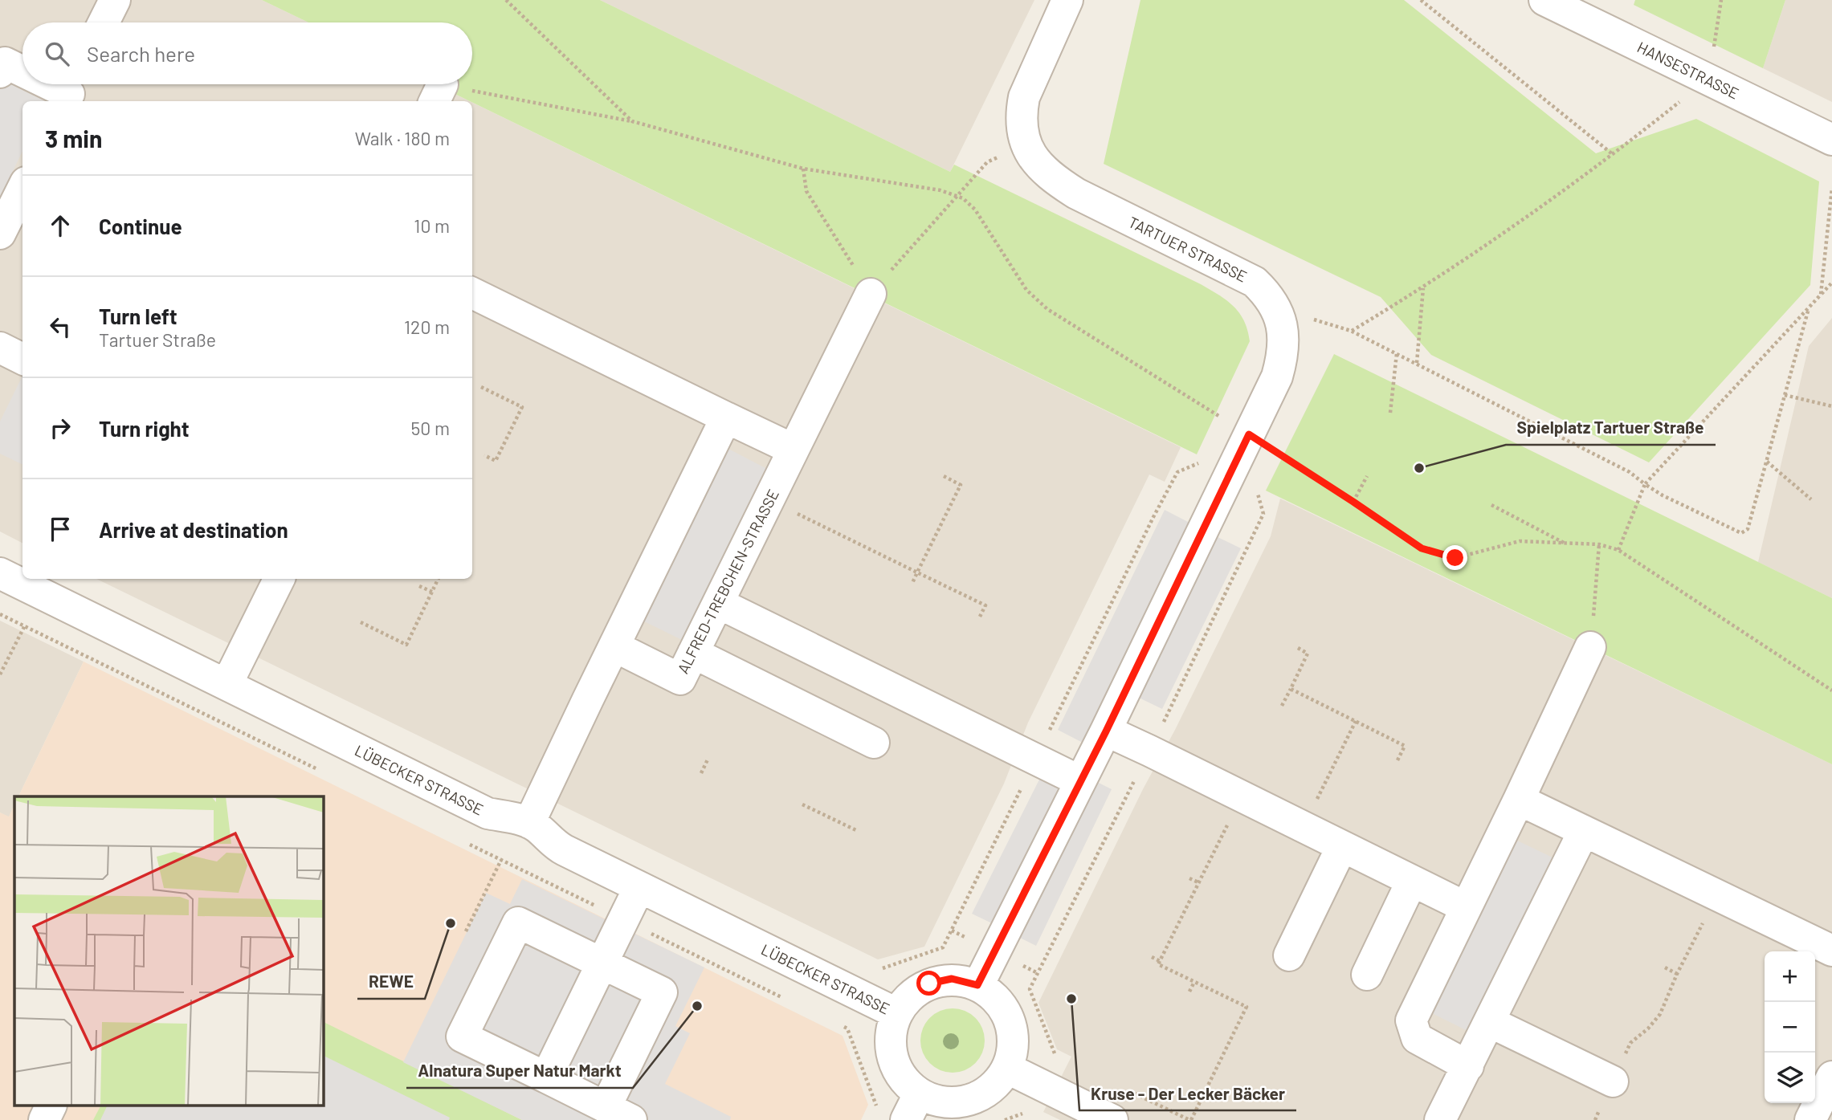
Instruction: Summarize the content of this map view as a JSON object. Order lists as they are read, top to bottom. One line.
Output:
{"streets":{"street":["HANSESTRASSE","TARTUER STRASSE","ALFRED-TREBCHEN-STRASSE","LÜBECKER STRASSE"]},"crossings":[["TARTUER STRASSE","LÜBECKER STRASSE"]],"places":["Spielplatz Tartuer Straße","REWE","Kruse - Der Lecker Bäcker","Alnatura Super Natur Markt"],"page":{"search":"Search here","heading":["3 min","Walk · 180 m"],"list":[["Continue","10 m"],["Turn left","Tartuer Straße","120 m"],["Turn right","50 m"],"Arrive at destination"],"map_buttons":["+","−"]}}
